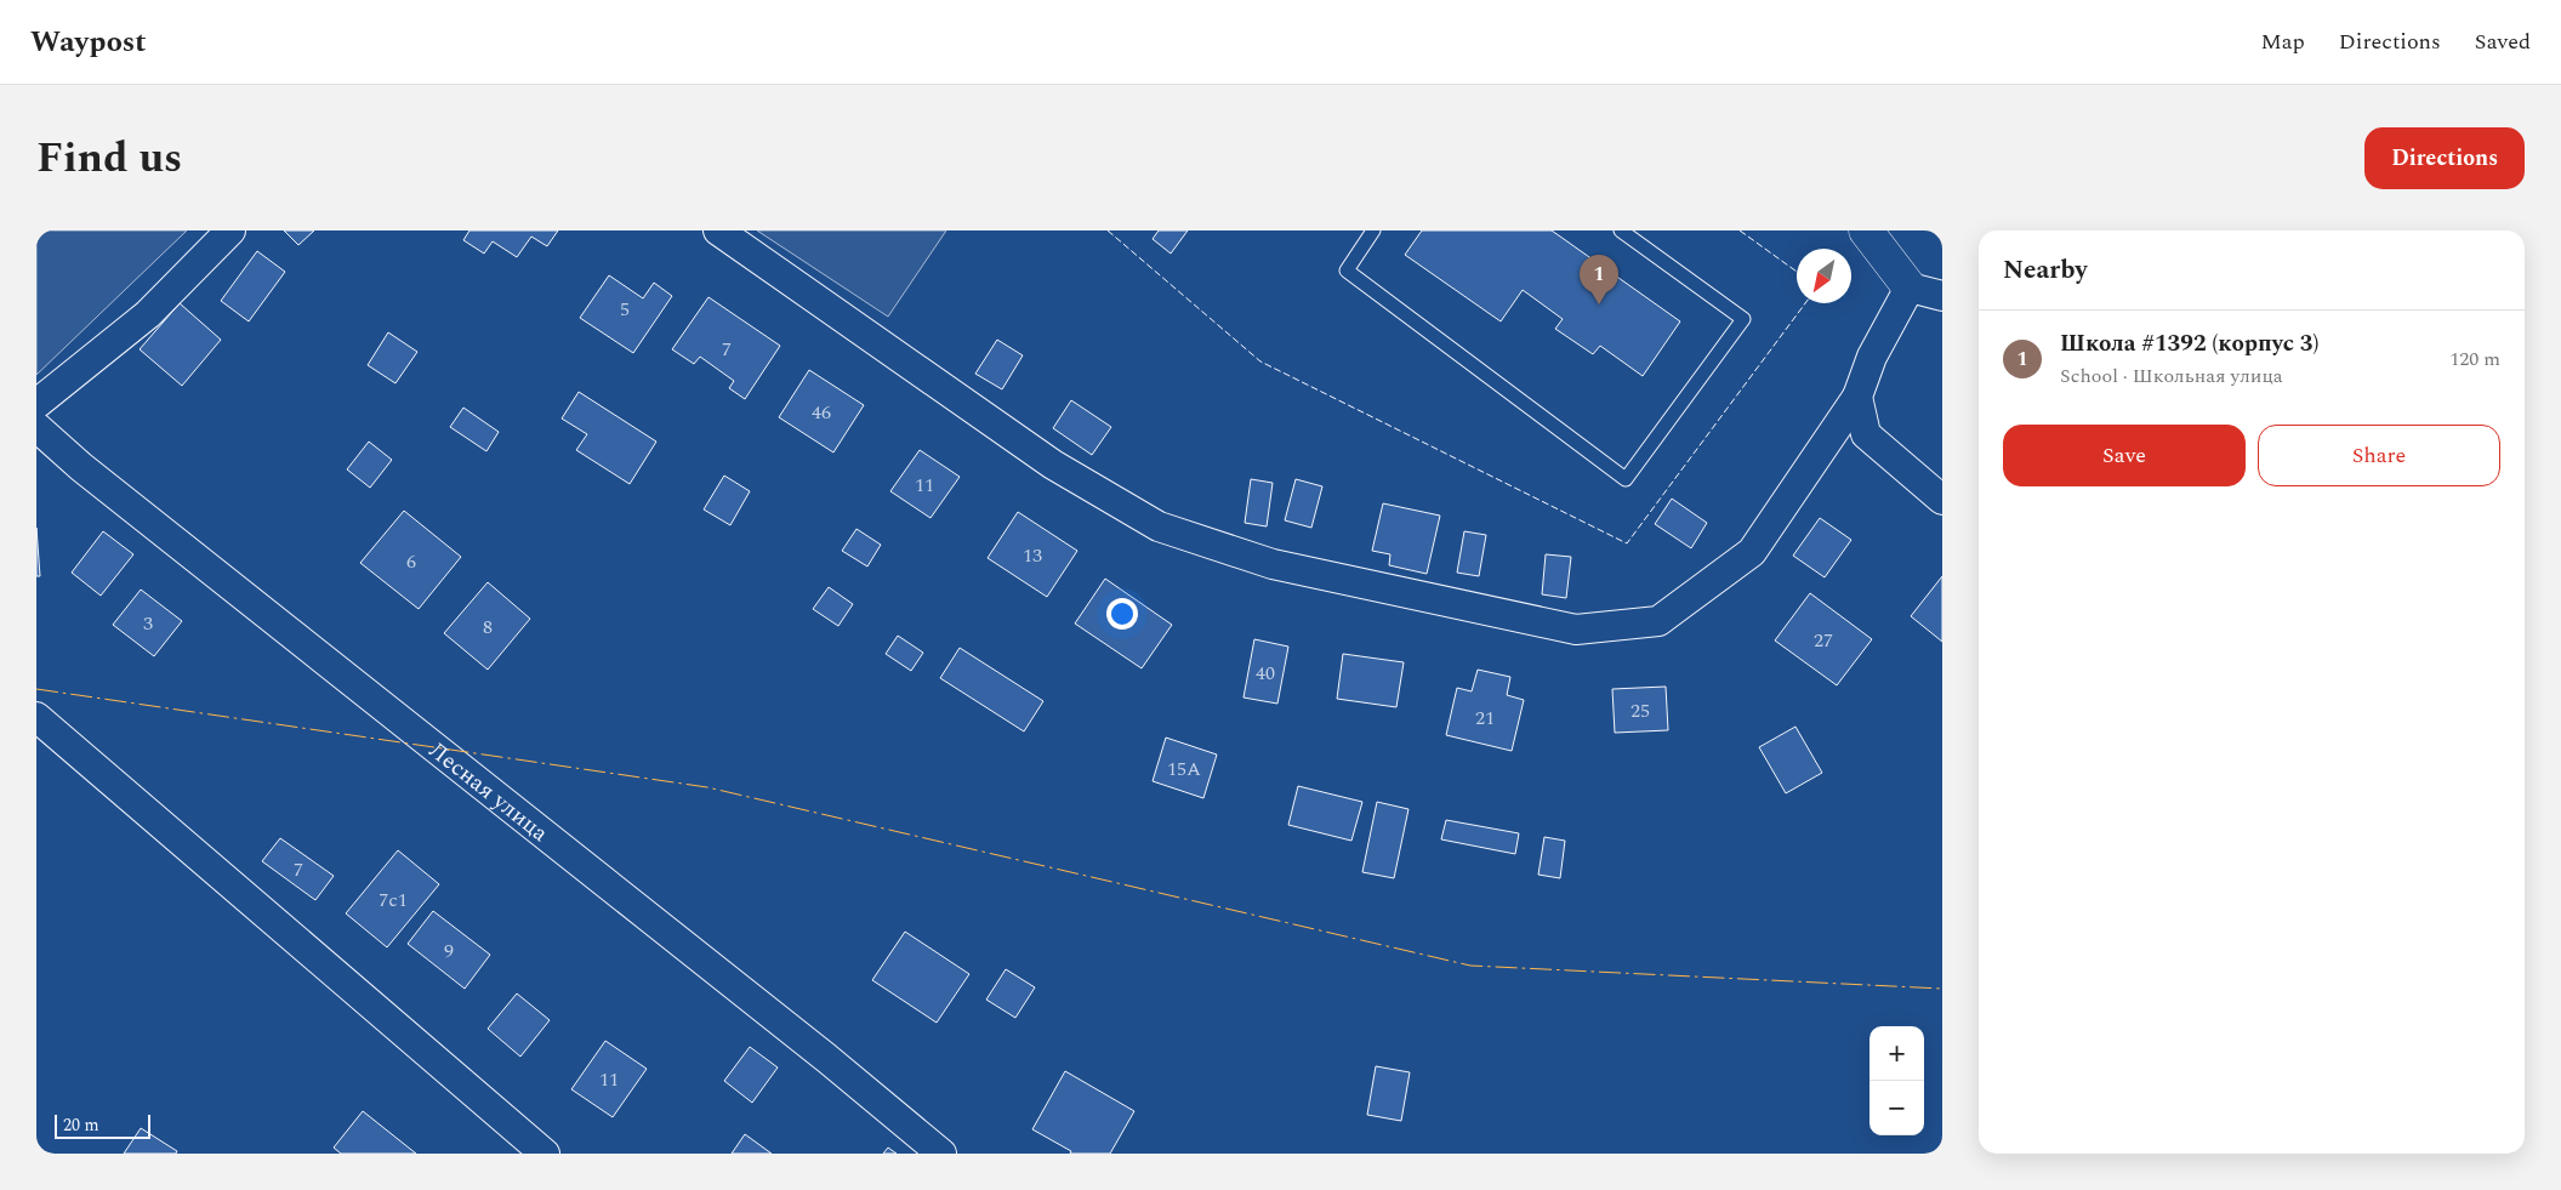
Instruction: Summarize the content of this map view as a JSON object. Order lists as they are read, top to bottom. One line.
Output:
{"streets":{"street":["Лесная улица"]},"house_numbers":["5","7","46","11","13","6","3","8","27","40","25","21","15А","7","7с1","9","11"],"scale_bar":"20 m","north":"bottom left","page":{"header":"Waypost","nav":["Map","Directions","Saved"],"title":"Find us","buttons":["Directions",["Save","Share"]],"heading":"Nearby","pins":"1","list":[{"mark":"1","name":"Школа #1392 (корпус 3)","note":"School · Школьная улица","value":"120 m"}],"map_buttons":["+","−"],"scale":"20 m"}}
